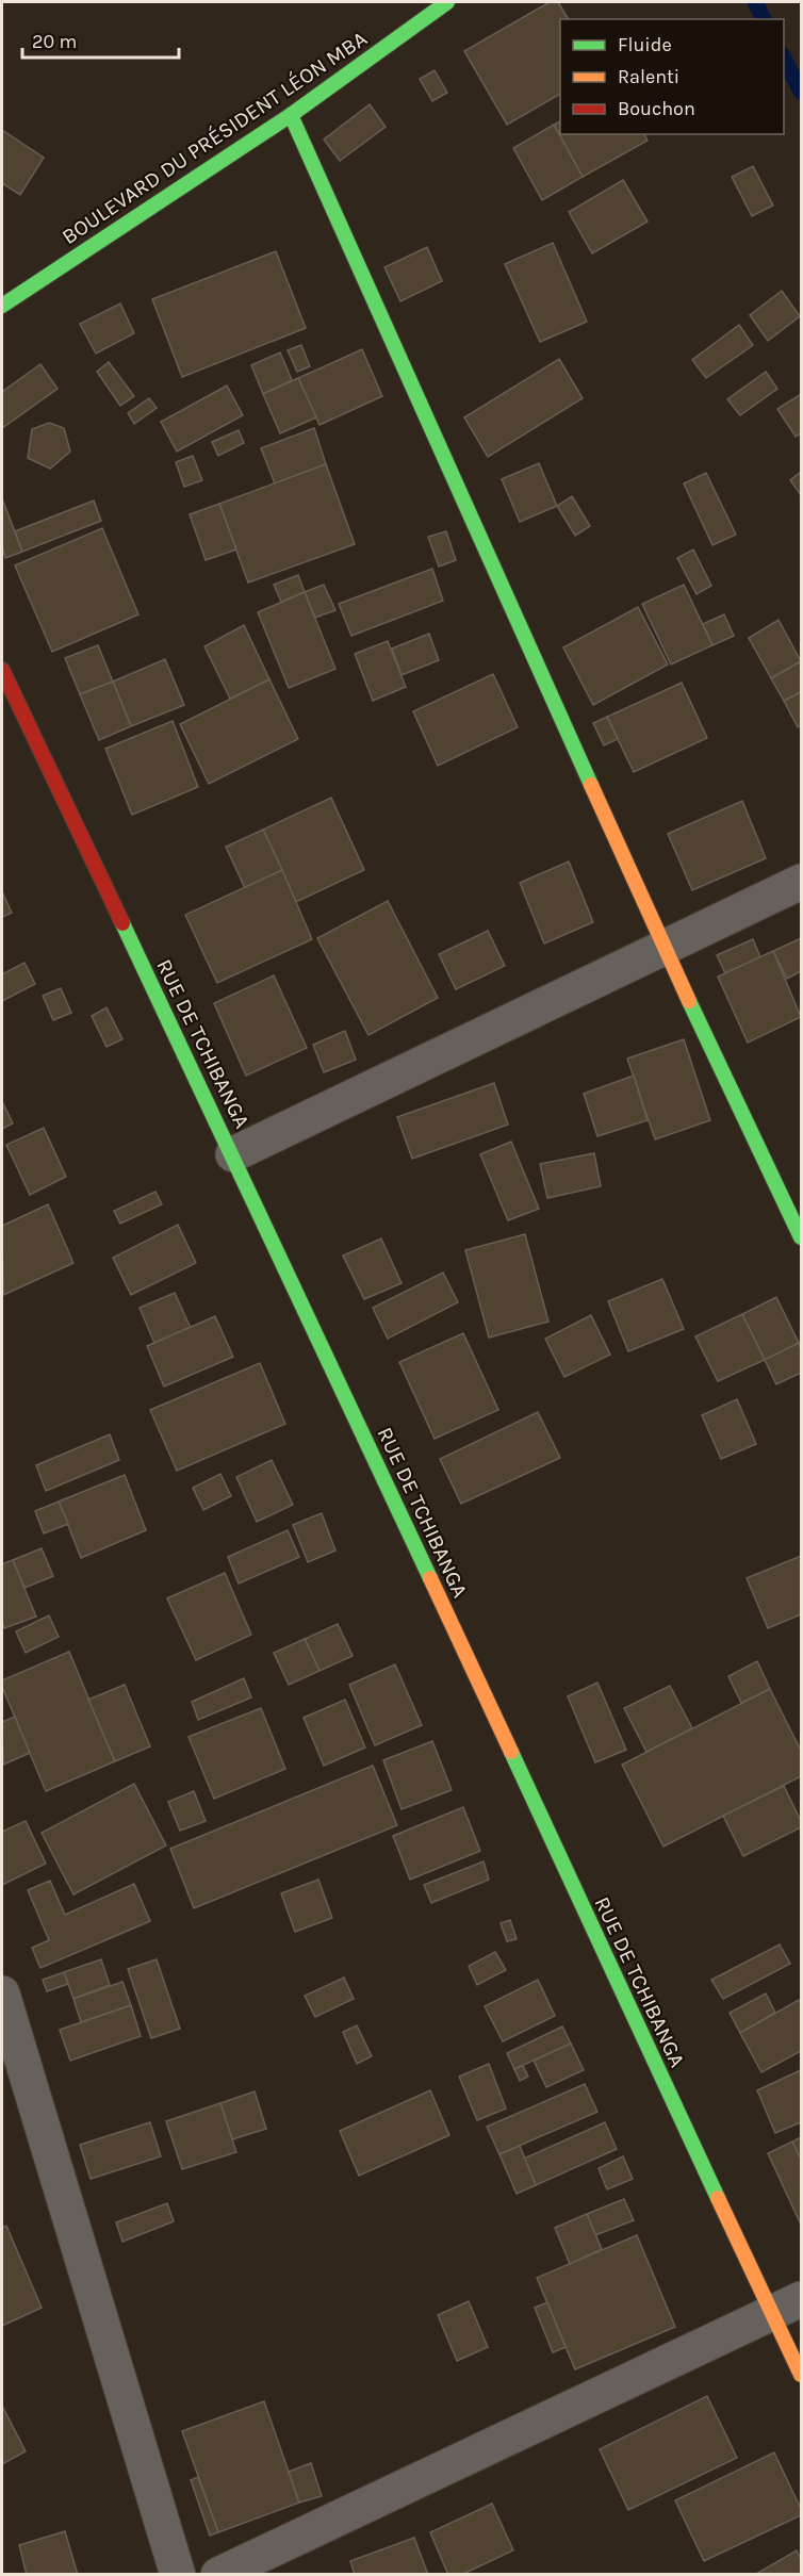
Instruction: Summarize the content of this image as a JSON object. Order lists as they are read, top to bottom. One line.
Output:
{"streets":{"street":["BOULEVARD DU PRÉSIDENT LÉON MBA","RUE DE TCHIBANGA"]},"legend":["Fluide","Ralenti","Bouchon"],"scale_bar":"20 m"}
